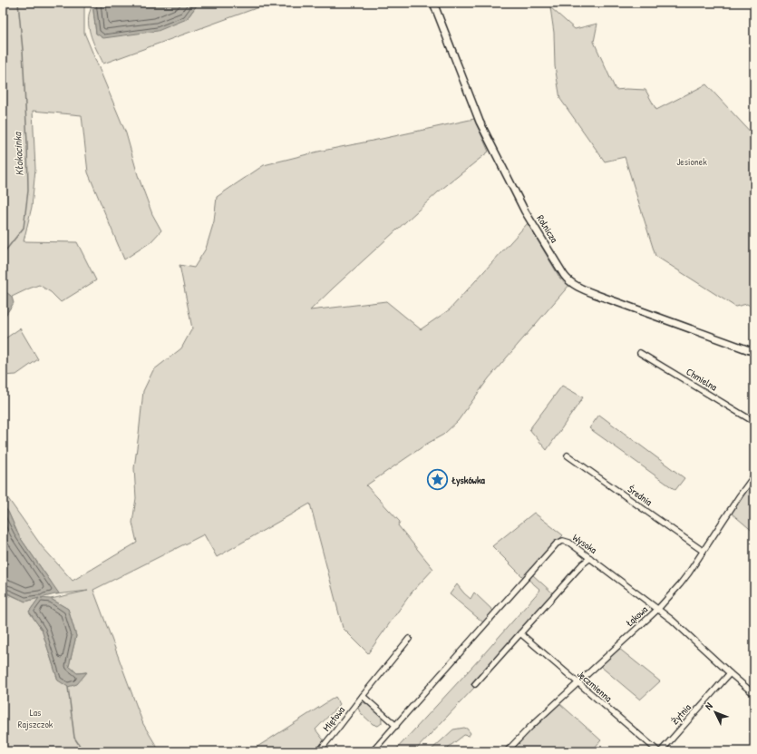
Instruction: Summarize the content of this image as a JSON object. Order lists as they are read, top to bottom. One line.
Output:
{"streets":{"street":["Rolnicza","Chmielna","Średnia","Wysoka","Łąkowa","Jęczmienna","Żytnia","Miętowa"]},"crossings":[["Średnia","Łąkowa"],["Wysoka","Łąkowa"],["Wysoka","Żytnia"],["Łąkowa","Jęczmienna"],["Jęczmienna","Żytnia"]],"water":["Kłokocinka"],"parks":["Jesionek","Las Rajszczok"],"places":{"place":["Łyskówka"]},"north":"top left"}
